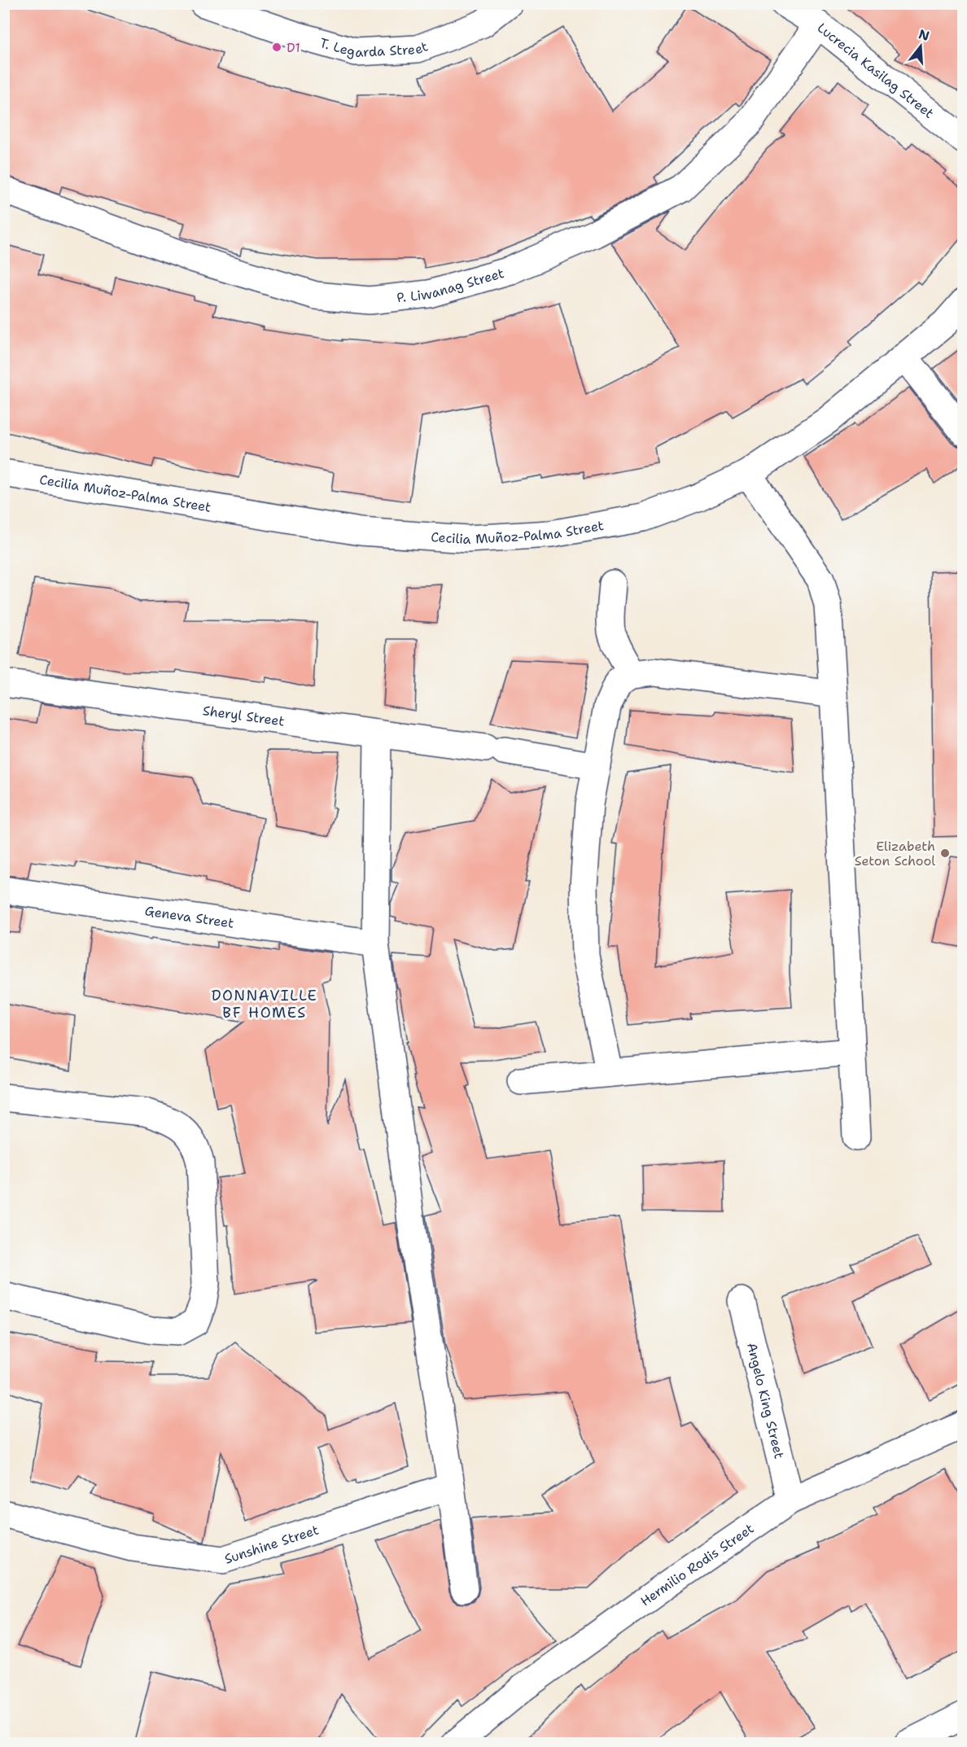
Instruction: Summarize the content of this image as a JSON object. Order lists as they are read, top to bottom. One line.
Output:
{"streets":{"street":["T. Legarda Street","Lucrecia Kasilag Street","P. Liwanag Street","Cecilia Muñoz-Palma Street","Sheryl Street","Geneva Street","Angelo King Street","Sunshine Street","Hermilio Rodis Street"]},"crossings":[["Lucrecia Kasilag Street","P. Liwanag Street"],["Angelo King Street","Hermilio Rodis Street"]],"districts":["DONNAVILLE BF HOMES"],"places":["D1","Elizabeth Seton School"],"north":"top"}
